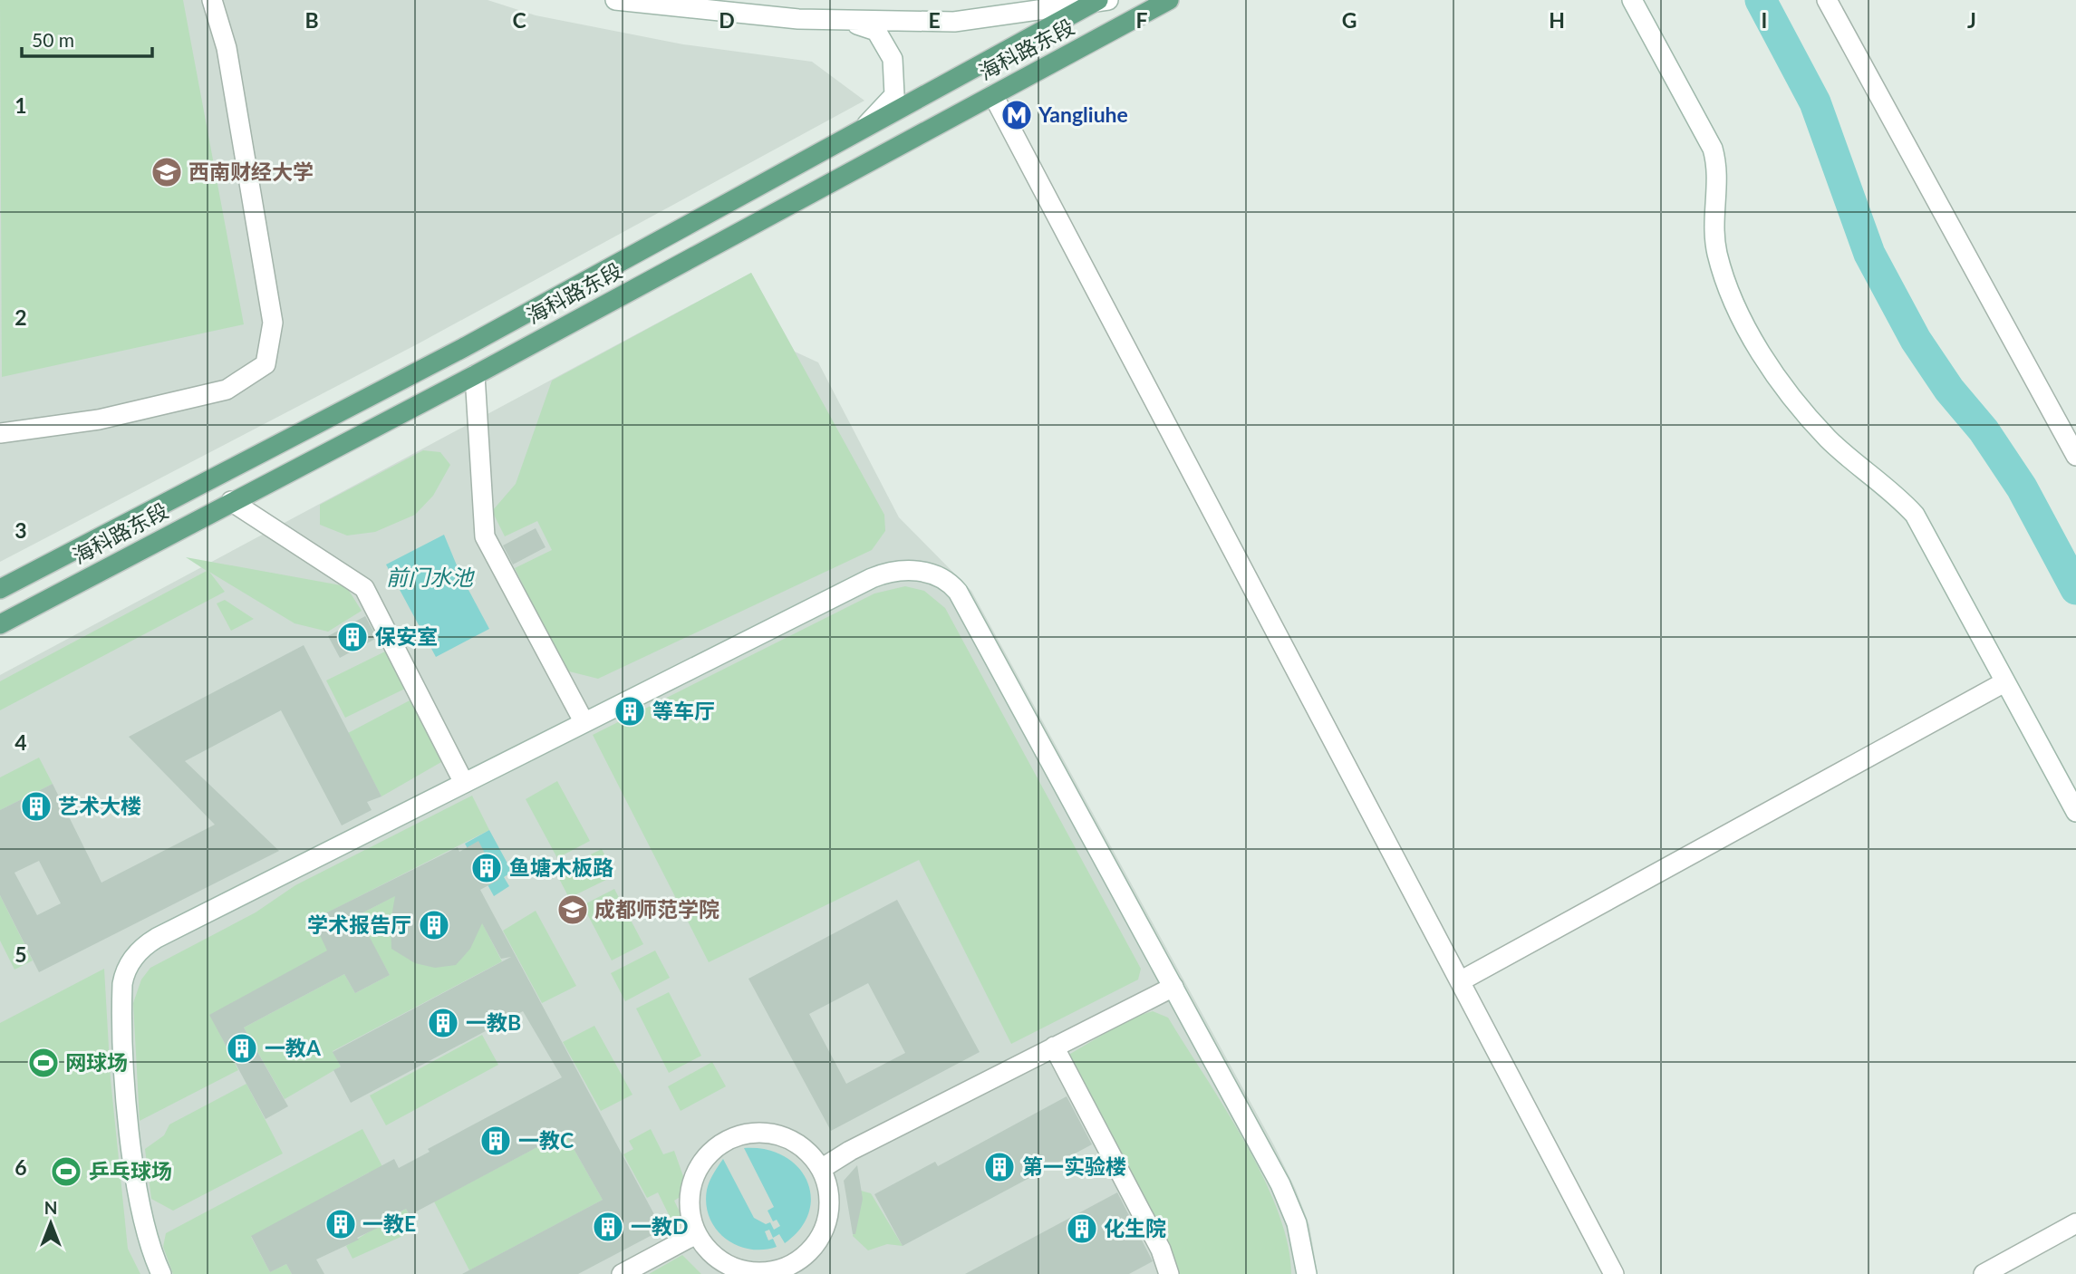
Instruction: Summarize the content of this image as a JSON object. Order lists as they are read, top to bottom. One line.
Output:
{"streets":{"main road":["海科路东段"]},"water":["前门水池"],"places":{"metro station":["Yangliuhe"],"school or university":["西南财经大学","成都师范学院"],"building":["保安室","等车厅","艺术大楼","鱼塘木板路","学术报告厅","一教B","一教A","一教C","第一实验楼","一教E","一教D","化生院"],"sports":["网球场","乒乓球场"]},"scale_bar":"50 m","north":"top","grid":{"columns":["B","C","D","E","F","G","H","I","J"],"rows":["1","2","3","4","5","6"]}}
